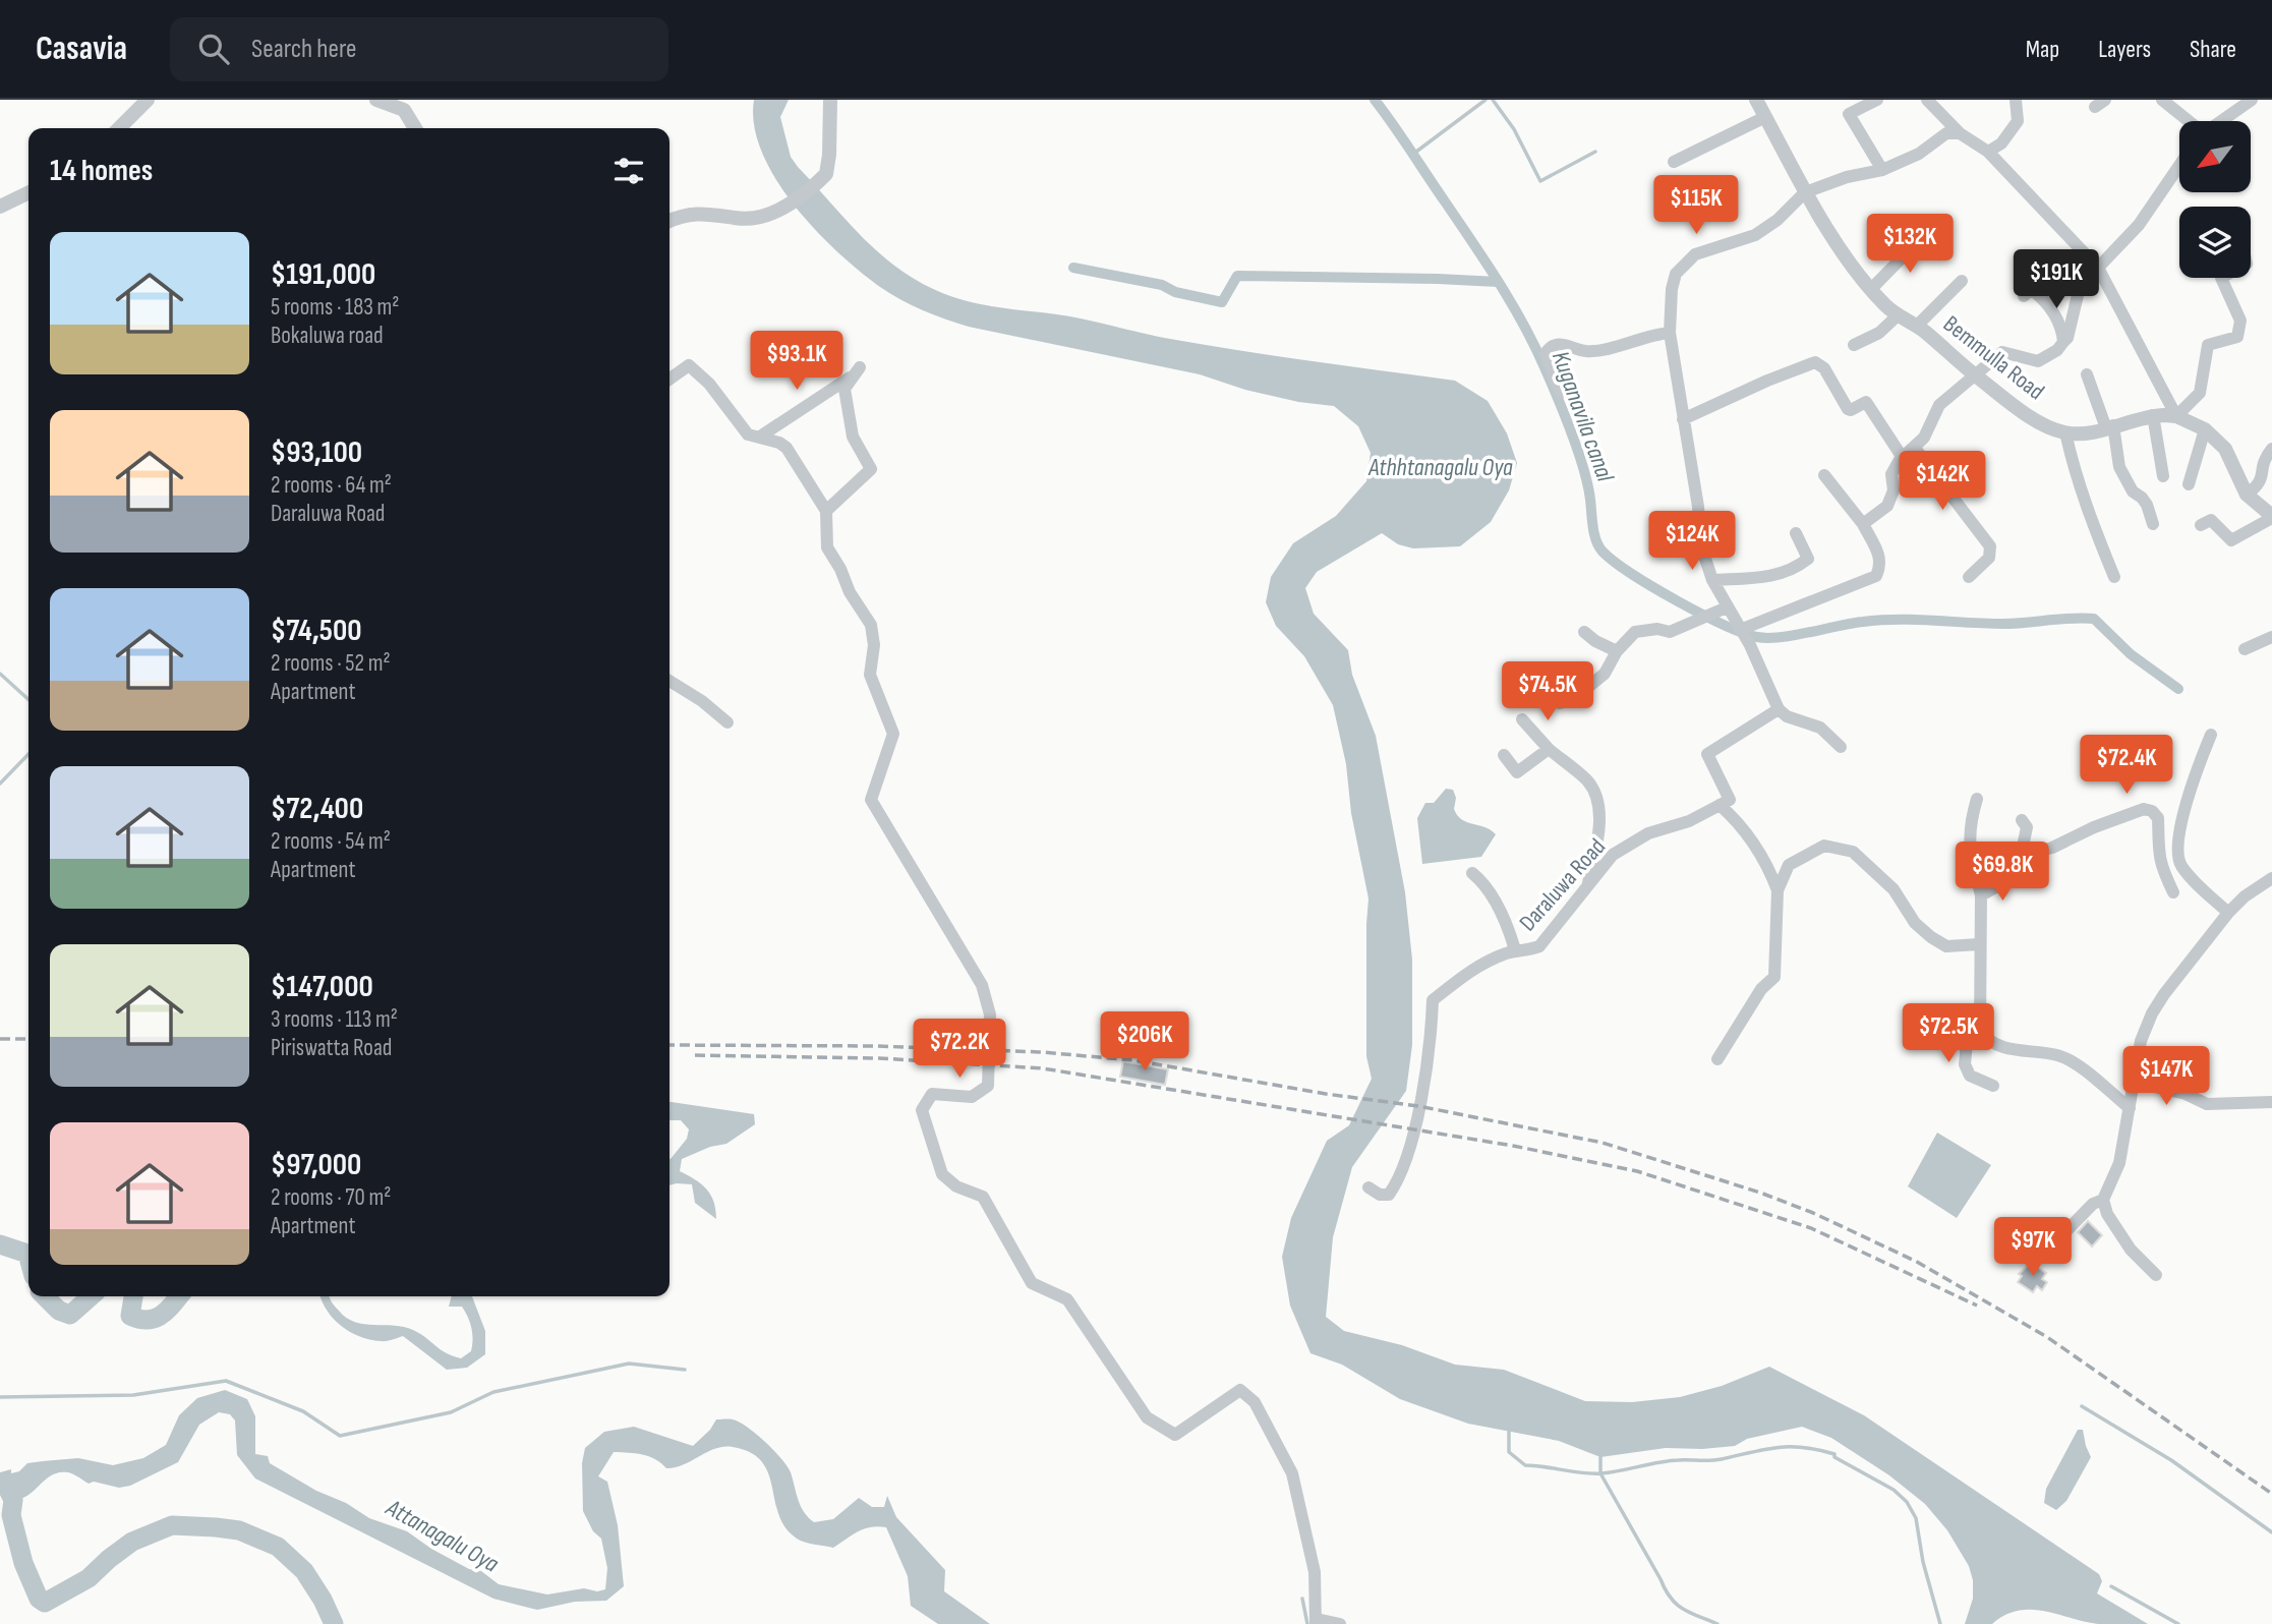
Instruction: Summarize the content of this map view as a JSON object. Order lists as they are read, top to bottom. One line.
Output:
{"streets":{"street":["Bemmulla Road","Daraluwa Road"]},"water":["Kuganavila canal","Athhtanagalu Oya","Attanagalu Oya"],"north":"bottom left","page":{"header":"Casavia","search":"Search here","nav":["Map","Layers","Share"],"heading":"14 homes","price":["$115K","$132K","$191K","$93.1K","$142K","$124K","$74.5K","$72.4K","$69.8K","$72.5K","$206K","$72.2K","$147K","$97K"],"list":[{"name":"$191,000","note":"5 rooms · 183 m² · Bokaluwa road"},{"name":"$93,100","note":"2 rooms · 64 m² · Daraluwa Road"},{"name":"$74,500","note":"2 rooms · 52 m² · Apartment"},{"name":"$72,400","note":"2 rooms · 54 m² · Apartment"},{"name":"$147,000","note":"3 rooms · 113 m² · Piriswatta Road"},{"name":"$97,000","note":"2 rooms · 70 m² · Apartment"}]}}
